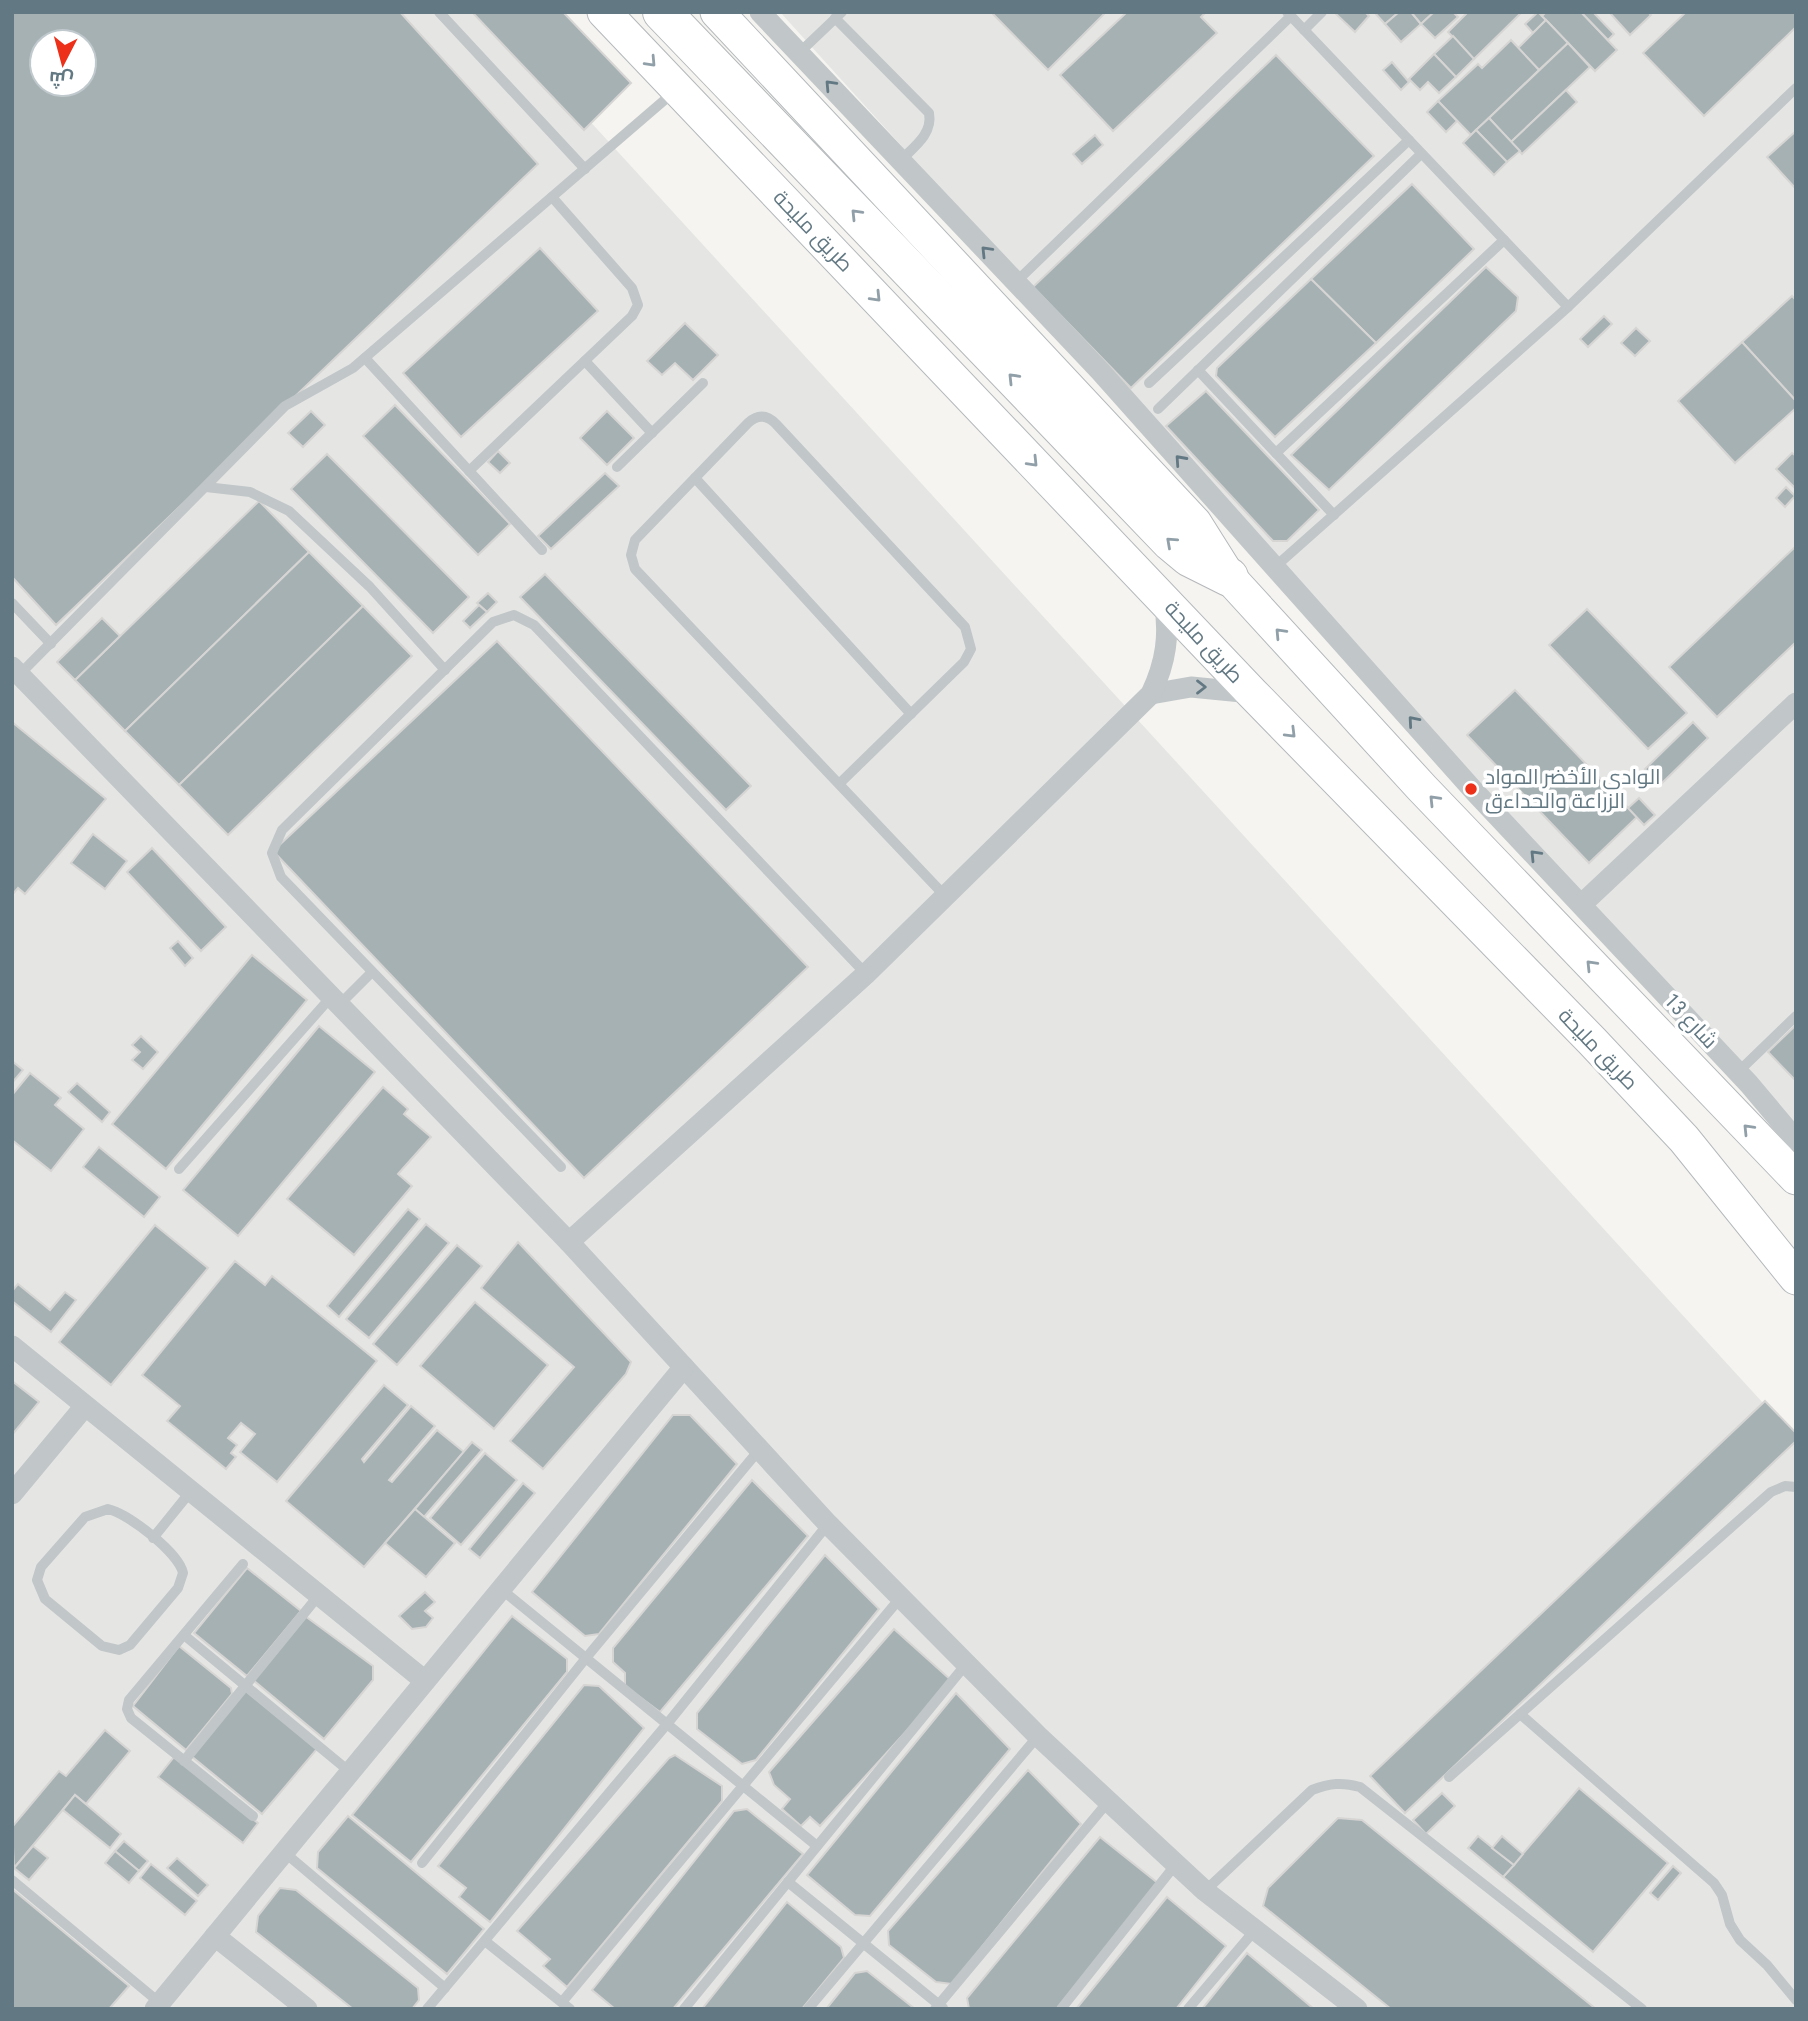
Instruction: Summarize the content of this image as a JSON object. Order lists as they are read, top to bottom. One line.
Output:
{"streets":{"main road":["طريق مليحة"],"street":["شارع 13"]},"one_way":["شارع 13"],"places":["الوادى الأخضر المواد الزراعة والحداءق"],"north":"bottom"}
